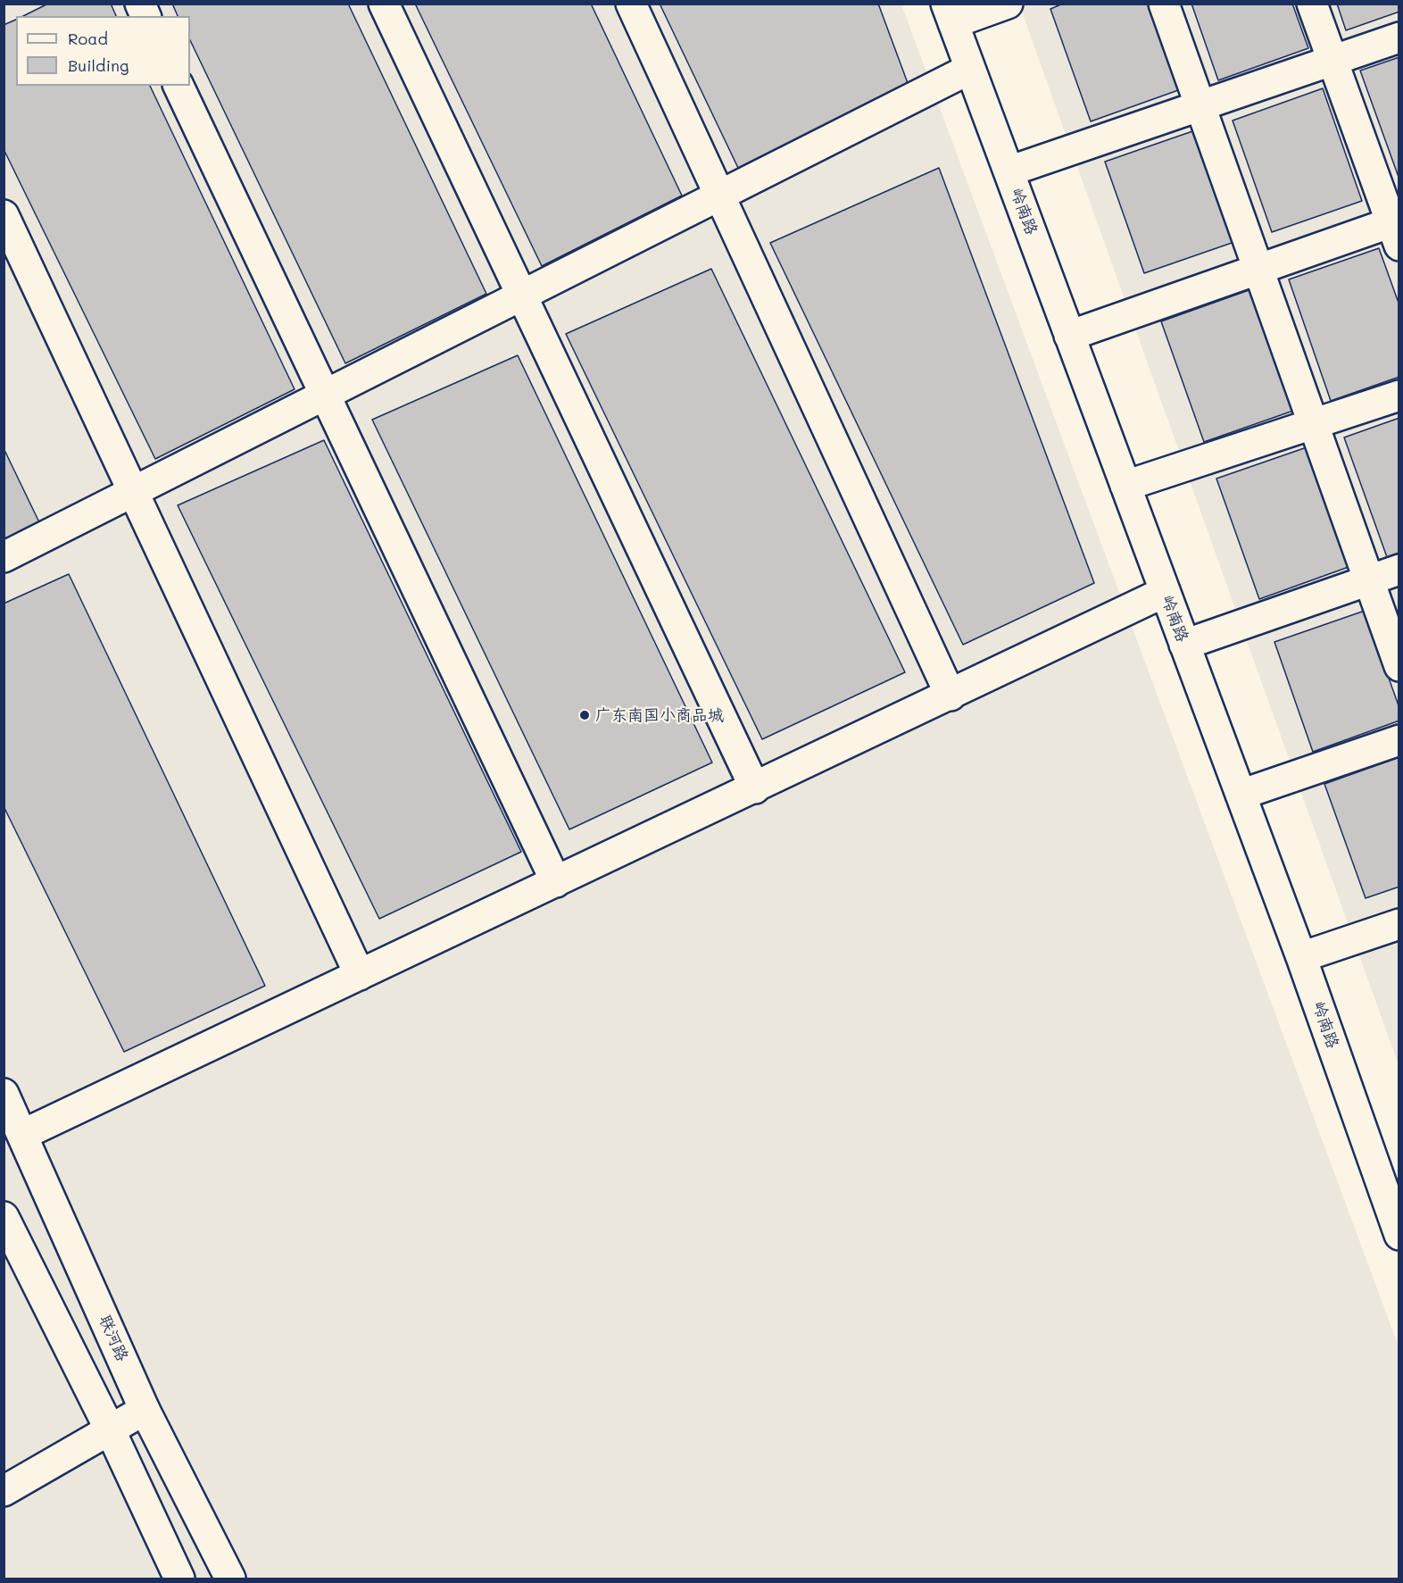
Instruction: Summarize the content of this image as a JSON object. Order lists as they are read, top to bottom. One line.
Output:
{"streets":{"street":["岭南路","联河路"]},"places":["广东南国小商品城"],"legend":["Road","Building"]}
